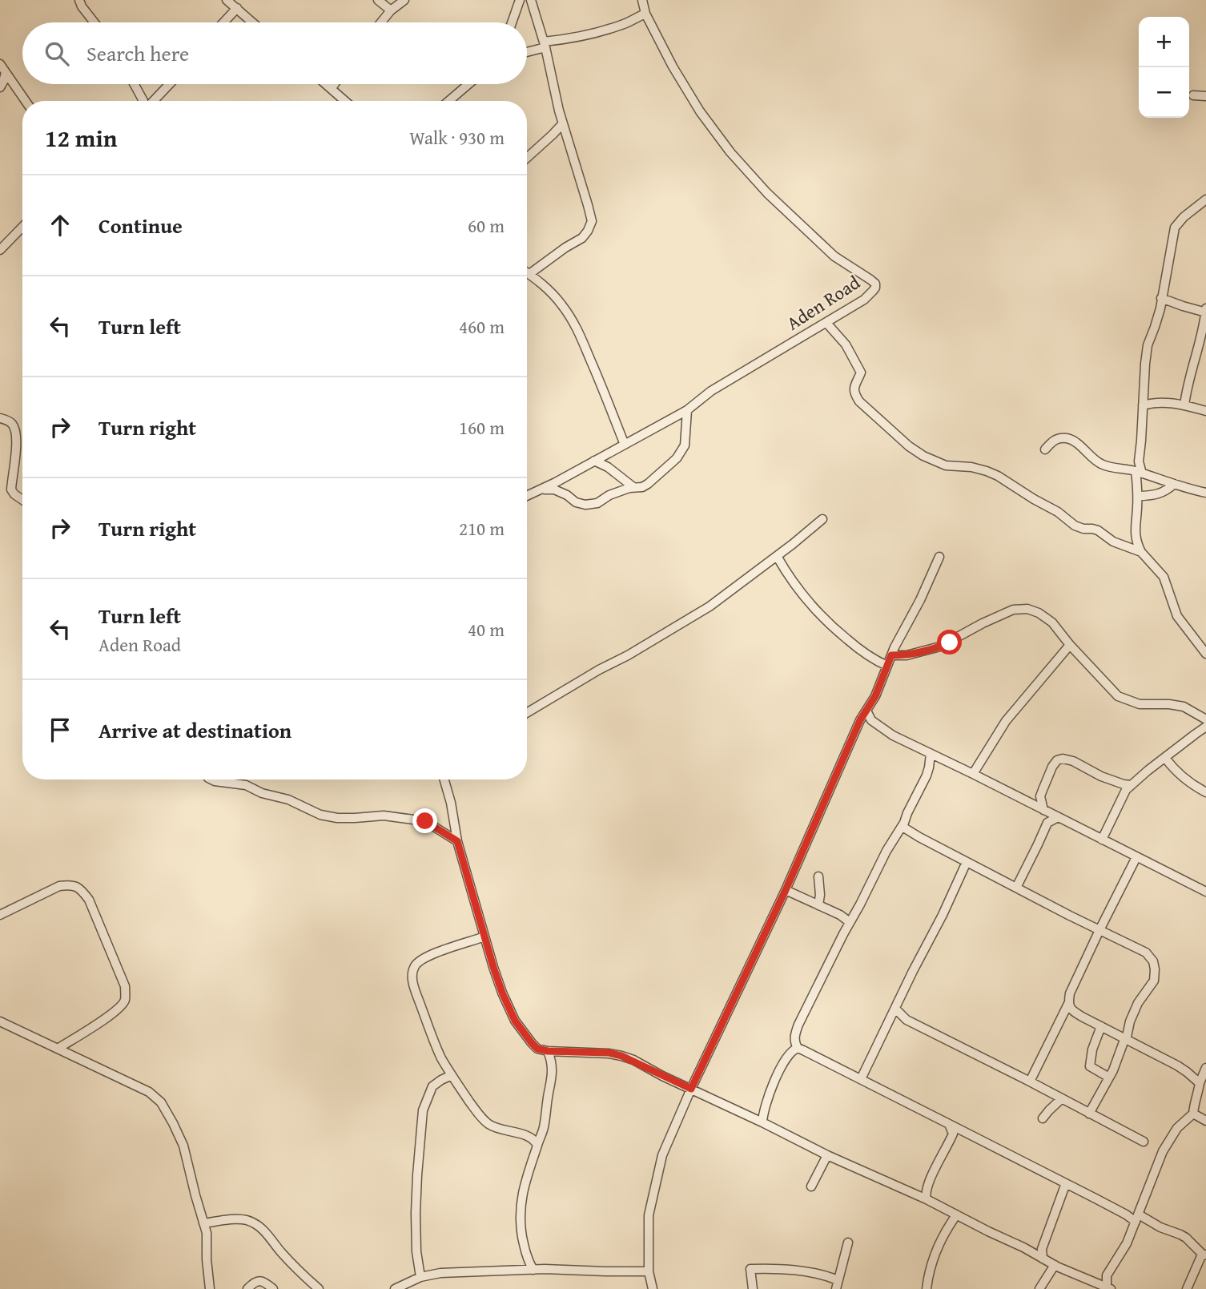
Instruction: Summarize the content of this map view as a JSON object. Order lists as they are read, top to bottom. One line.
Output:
{"streets":{"street":["Aden Road"]},"page":{"map_buttons":["+","−"],"search":"Search here","heading":["12 min","Walk · 930 m"],"list":[["Continue","60 m"],["Turn left","460 m"],["Turn right","160 m"],["Turn right","210 m"],["Turn left","Aden Road","40 m"],"Arrive at destination"]}}
